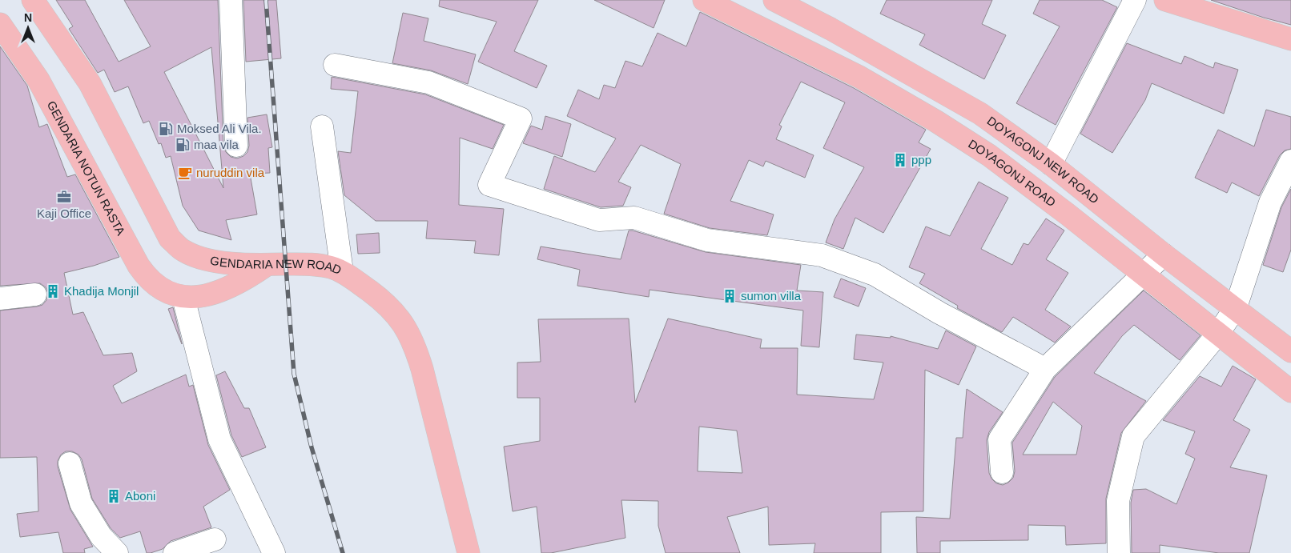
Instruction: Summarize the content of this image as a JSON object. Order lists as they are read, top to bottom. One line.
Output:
{"streets":{"main road":["DOYAGONJ NEW ROAD","GENDARIA NOTUN RASTA","DOYAGONJ ROAD","GENDARIA NEW ROAD"]},"places":{"fuel station":["Moksed Ali Vila.","maa vila"],"building":["ppp","Khadija Monjil","sumon villa","Aboni"],"cafe":["nuruddin vila"],"office":["Kaji Office"]},"north":"top"}
